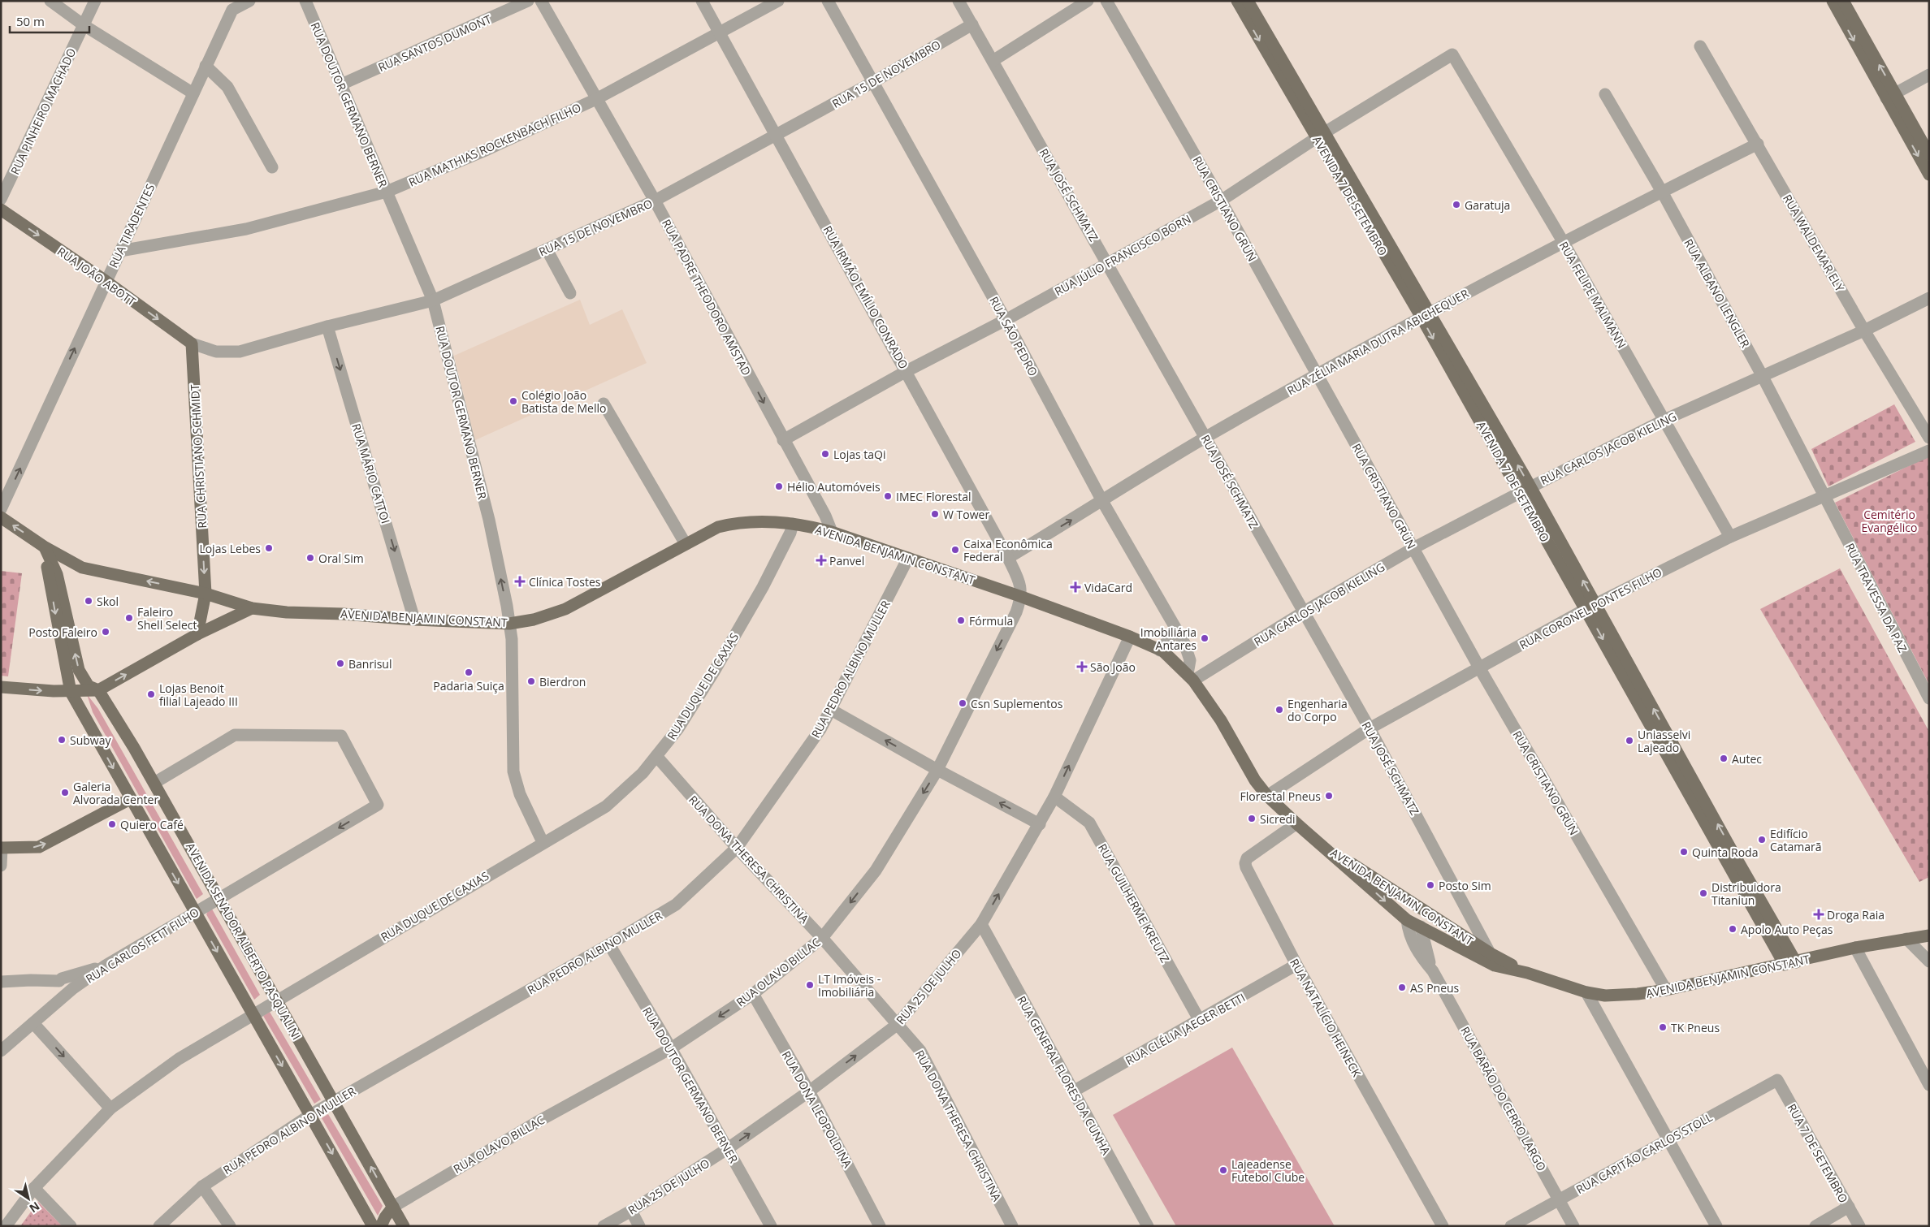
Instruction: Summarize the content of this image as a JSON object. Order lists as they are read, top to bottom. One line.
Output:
{"streets":{"main road":["AVENIDA 7 DE SETEMBRO","RUA JOÃO ABOTT","RUA CHRISTIANO SCHMIDT","AVENIDA BENJAMIN CONSTANT","AVENIDA SENADOR ALBERTO PASQUALINI"],"street":["RUA SANTOS DUMONT","RUA 15 DE NOVEMBRO","RUA DOUTOR GERMANO BERNER","RUA PINHEIRO MACHADO","RUA MATHIAS ROCKENBACH FILHO","RUA JOSÉ SCHMATZ","RUA CRISTIANO GRÜN","RUA TIRADENTES","RUA WALDEMAR ELY","RUA JÚLIO FRANCISCO BORN","RUA ALBANO LENGLER","RUA FELIPE MALMANN","RUA PADRE THEODORO AMSTAD","RUA IRMÃO EMÍLIO CONRADO","RUA SÃO PEDRO","RUA ZÉLIA MARIA DUTRA ABICHEQUER","RUA CARLOS JACOB KIELING","RUA MÁRIO CATTOI","RUA TRAVESSA DA PAZ","RUA CORONEL PONTES FILHO","RUA PEDRO ALBINO MULLER","RUA DUQUE DE CAXIAS","RUA DONA THERESA CHRISTINA","RUA GUILHERME KREUTZ","RUA CARLOS FETT FILHO","RUA OLAVO BILLAC","RUA 25 DE JULHO","RUA NATALÍCIO HEINECK","RUA CLÉLIA JAEGER BETTI","RUA GENERAL FLORES DA CUNHA","RUA BARÃO DO CERRO LARGO","RUA DONA LEOPOLDINA","RUA CAPITÃO CARLOS STOLL","RUA 7 DE SETEMBRO"]},"crossings":[["RUA SANTOS DUMONT","RUA DOUTOR GERMANO BERNER"],["RUA 15 DE NOVEMBRO","RUA DOUTOR GERMANO BERNER"],["RUA 15 DE NOVEMBRO","RUA JOSÉ SCHMATZ"],["RUA 15 DE NOVEMBRO","RUA JOÃO ABOTT"],["RUA 15 DE NOVEMBRO","RUA PADRE THEODORO AMSTAD"],["RUA 15 DE NOVEMBRO","RUA IRMÃO EMÍLIO CONRADO"],["RUA 15 DE NOVEMBRO","RUA SÃO PEDRO"],["RUA 15 DE NOVEMBRO","RUA CHRISTIANO SCHMIDT"],["RUA 15 DE NOVEMBRO","RUA MÁRIO CATTOI"],["RUA DOUTOR GERMANO BERNER","RUA MATHIAS ROCKENBACH FILHO"],["RUA DOUTOR GERMANO BERNER","AVENIDA BENJAMIN CONSTANT"],["RUA DOUTOR GERMANO BERNER","RUA PEDRO ALBINO MULLER"],["RUA DOUTOR GERMANO BERNER","RUA DUQUE DE CAXIAS"],["RUA DOUTOR GERMANO BERNER","RUA OLAVO BILLAC"],["RUA DOUTOR GERMANO BERNER","RUA 25 DE JULHO"],["RUA MATHIAS ROCKENBACH FILHO","RUA TIRADENTES"],["RUA MATHIAS ROCKENBACH FILHO","RUA PADRE THEODORO AMSTAD"],["RUA MATHIAS ROCKENBACH FILHO","RUA IRMÃO EMÍLIO CONRADO"],["RUA JOSÉ SCHMATZ","RUA JÚLIO FRANCISCO BORN"],["RUA JOSÉ SCHMATZ","RUA ZÉLIA MARIA DUTRA ABICHEQUER"],["RUA JOSÉ SCHMATZ","RUA CARLOS JACOB KIELING"],["RUA JOSÉ SCHMATZ","AVENIDA BENJAMIN CONSTANT"],["RUA JOSÉ SCHMATZ","RUA CORONEL PONTES FILHO"],["AVENIDA 7 DE SETEMBRO","RUA JÚLIO FRANCISCO BORN"],["AVENIDA 7 DE SETEMBRO","RUA ZÉLIA MARIA DUTRA ABICHEQUER"],["AVENIDA 7 DE SETEMBRO","RUA CARLOS JACOB KIELING"],["AVENIDA 7 DE SETEMBRO","AVENIDA BENJAMIN CONSTANT"],["AVENIDA 7 DE SETEMBRO","RUA CORONEL PONTES FILHO"],["RUA CRISTIANO GRÜN","RUA JÚLIO FRANCISCO BORN"],["RUA CRISTIANO GRÜN","RUA ZÉLIA MARIA DUTRA ABICHEQUER"],["RUA CRISTIANO GRÜN","RUA CARLOS JACOB KIELING"],["RUA CRISTIANO GRÜN","AVENIDA BENJAMIN CONSTANT"],["RUA CRISTIANO GRÜN","RUA CORONEL PONTES FILHO"],["RUA TIRADENTES","RUA JOÃO ABOTT"],["RUA WALDEMAR ELY","RUA ZÉLIA MARIA DUTRA ABICHEQUER"],["RUA WALDEMAR ELY","RUA CARLOS JACOB KIELING"],["RUA JÚLIO FRANCISCO BORN","RUA FELIPE MALMANN"],["RUA JÚLIO FRANCISCO BORN","RUA PADRE THEODORO AMSTAD"],["RUA JÚLIO FRANCISCO BORN","RUA IRMÃO EMÍLIO CONRADO"],["RUA JÚLIO FRANCISCO BORN","RUA SÃO PEDRO"],["RUA JOÃO ABOTT","RUA CHRISTIANO SCHMIDT"],["RUA ALBANO LENGLER","RUA ZÉLIA MARIA DUTRA ABICHEQUER"],["RUA ALBANO LENGLER","RUA CARLOS JACOB KIELING"],["RUA ALBANO LENGLER","RUA TRAVESSA DA PAZ"],["RUA ALBANO LENGLER","RUA CORONEL PONTES FILHO"],["RUA FELIPE MALMANN","RUA ZÉLIA MARIA DUTRA ABICHEQUER"],["RUA FELIPE MALMANN","RUA CARLOS JACOB KIELING"],["RUA FELIPE MALMANN","RUA CORONEL PONTES FILHO"],["RUA PADRE THEODORO AMSTAD","AVENIDA BENJAMIN CONSTANT"],["RUA IRMÃO EMÍLIO CONRADO","RUA ZÉLIA MARIA DUTRA ABICHEQUER"],["RUA IRMÃO EMÍLIO CONRADO","AVENIDA BENJAMIN CONSTANT"],["RUA IRMÃO EMÍLIO CONRADO","RUA OLAVO BILLAC"],["RUA SÃO PEDRO","RUA ZÉLIA MARIA DUTRA ABICHEQUER"],["RUA SÃO PEDRO","RUA CARLOS JACOB KIELING"],["RUA SÃO PEDRO","AVENIDA BENJAMIN CONSTANT"],["RUA CARLOS JACOB KIELING","AVENIDA BENJAMIN CONSTANT"],["RUA CHRISTIANO SCHMIDT","AVENIDA BENJAMIN CONSTANT"],["RUA MÁRIO CATTOI","AVENIDA BENJAMIN CONSTANT"],["AVENIDA BENJAMIN CONSTANT","RUA CORONEL PONTES FILHO"],["AVENIDA BENJAMIN CONSTANT","RUA PEDRO ALBINO MULLER"],["AVENIDA BENJAMIN CONSTANT","RUA DUQUE DE CAXIAS"],["AVENIDA BENJAMIN CONSTANT","AVENIDA SENADOR ALBERTO PASQUALINI"],["AVENIDA BENJAMIN CONSTANT","RUA OLAVO BILLAC"],["AVENIDA BENJAMIN CONSTANT","RUA 25 DE JULHO"],["AVENIDA BENJAMIN CONSTANT","RUA NATALÍCIO HEINECK"],["AVENIDA BENJAMIN CONSTANT","RUA BARÃO DO CERRO LARGO"],["RUA TRAVESSA DA PAZ","RUA CORONEL PONTES FILHO"],["RUA PEDRO ALBINO MULLER","RUA DONA THERESA CHRISTINA"],["RUA PEDRO ALBINO MULLER","AVENIDA SENADOR ALBERTO PASQUALINI"],["RUA DUQUE DE CAXIAS","RUA DONA THERESA CHRISTINA"],["RUA DUQUE DE CAXIAS","AVENIDA SENADOR ALBERTO PASQUALINI"],["RUA DONA THERESA CHRISTINA","RUA OLAVO BILLAC"],["RUA DONA THERESA CHRISTINA","RUA 25 DE JULHO"],["RUA GUILHERME KREUTZ","RUA 25 DE JULHO"],["RUA GUILHERME KREUTZ","RUA CLÉLIA JAEGER BETTI"],["AVENIDA SENADOR ALBERTO PASQUALINI","RUA CARLOS FETT FILHO"],["AVENIDA SENADOR ALBERTO PASQUALINI","RUA OLAVO BILLAC"],["RUA OLAVO BILLAC","RUA DONA LEOPOLDINA"],["RUA 25 DE JULHO","RUA GENERAL FLORES DA CUNHA"],["RUA 25 DE JULHO","RUA DONA LEOPOLDINA"],["RUA NATALÍCIO HEINECK","RUA CLÉLIA JAEGER BETTI"],["RUA CLÉLIA JAEGER BETTI","RUA GENERAL FLORES DA CUNHA"],["RUA BARÃO DO CERRO LARGO","RUA CAPITÃO CARLOS STOLL"],["RUA CAPITÃO CARLOS STOLL","RUA 7 DE SETEMBRO"]],"one_way":["RUA TIRADENTES","RUA JOÃO ABOTT","RUA PADRE THEODORO AMSTAD","RUA CHRISTIANO SCHMIDT","RUA MÁRIO CATTOI","RUA OLAVO BILLAC","RUA 25 DE JULHO"],"parks":["Cemitério Evangélico"],"places":{"other":["Garatuja","Colégio João Batista de Mello","Lojas taQi","Hélio Automóveis","IMEC Florestal","W Tower","Lojas Lebes","Caixa Econômica Federal","Oral Sim","Skol","Faleiro Shell Select","Fórmula","Posto Faleiro","Imobiliária Antares","Banrisul","Padaria Suiça","Bierdron","Lojas Benoit filial Lajeado III","Csn Suplementos","Engenharia do Corpo","Subway","Uniasselvi Lajeado","Autec","Galeria Alvorada Center","Florestal Pneus","Sicredi","Quiero Café","Edifício Catamarã","Quinta Roda","Posto Sim","Distribuidora Titaniun","Apolo Auto Peças","LT Imóveis - Imobiliária","AS Pneus","TK Pneus","Lajeadense Futebol Clube"],"health":["Panvel","Clínica Tostes","VidaCard","São João","Droga Raia"]},"scale_bar":"50 m","north":"bottom right"}
